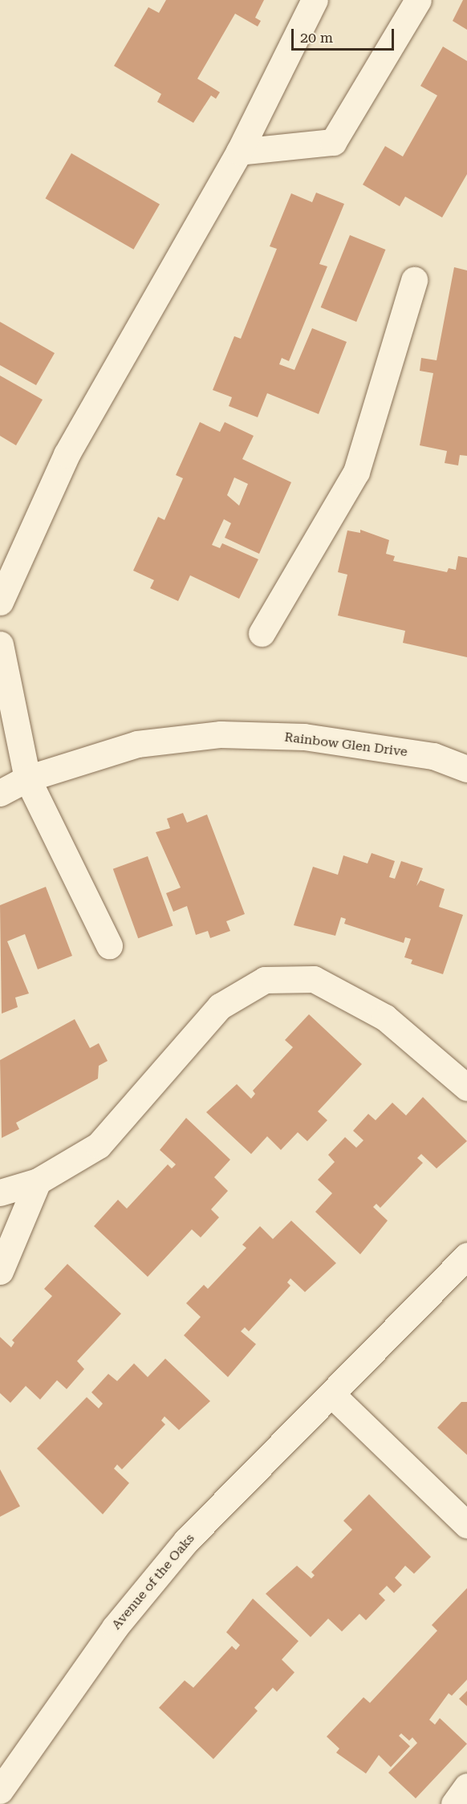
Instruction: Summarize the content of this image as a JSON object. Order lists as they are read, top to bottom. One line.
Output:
{"streets":{"street":["Rainbow Glen Drive","Avenue of the Oaks"]},"scale_bar":"20 m"}
